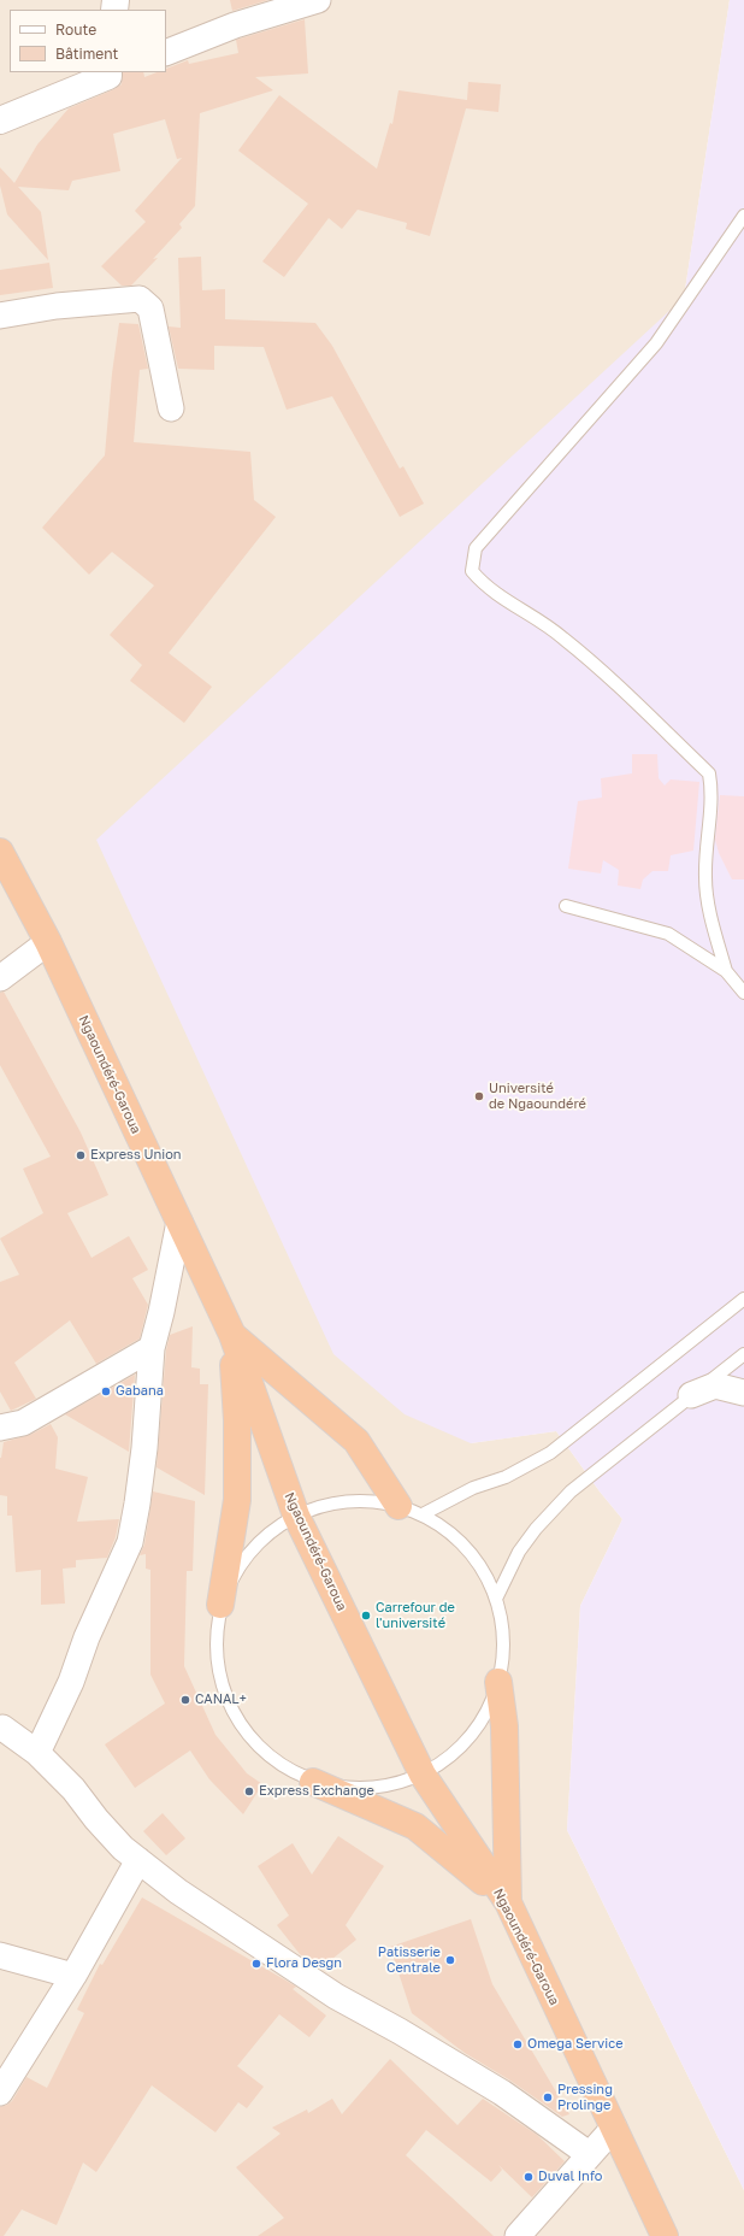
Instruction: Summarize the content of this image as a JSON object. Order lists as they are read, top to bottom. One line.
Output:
{"streets":{"highway":["Ngaoundéré-Garoua"]},"places":["Université de Ngaoundéré","Express Union","Gabana","Carrefour de l'université","CANAL+","Express Exchange","Patisserie Centrale","Flora Desgn","Omega Service","Pressing Prolinge","Duval Info"],"legend":["Route","Bâtiment"]}
